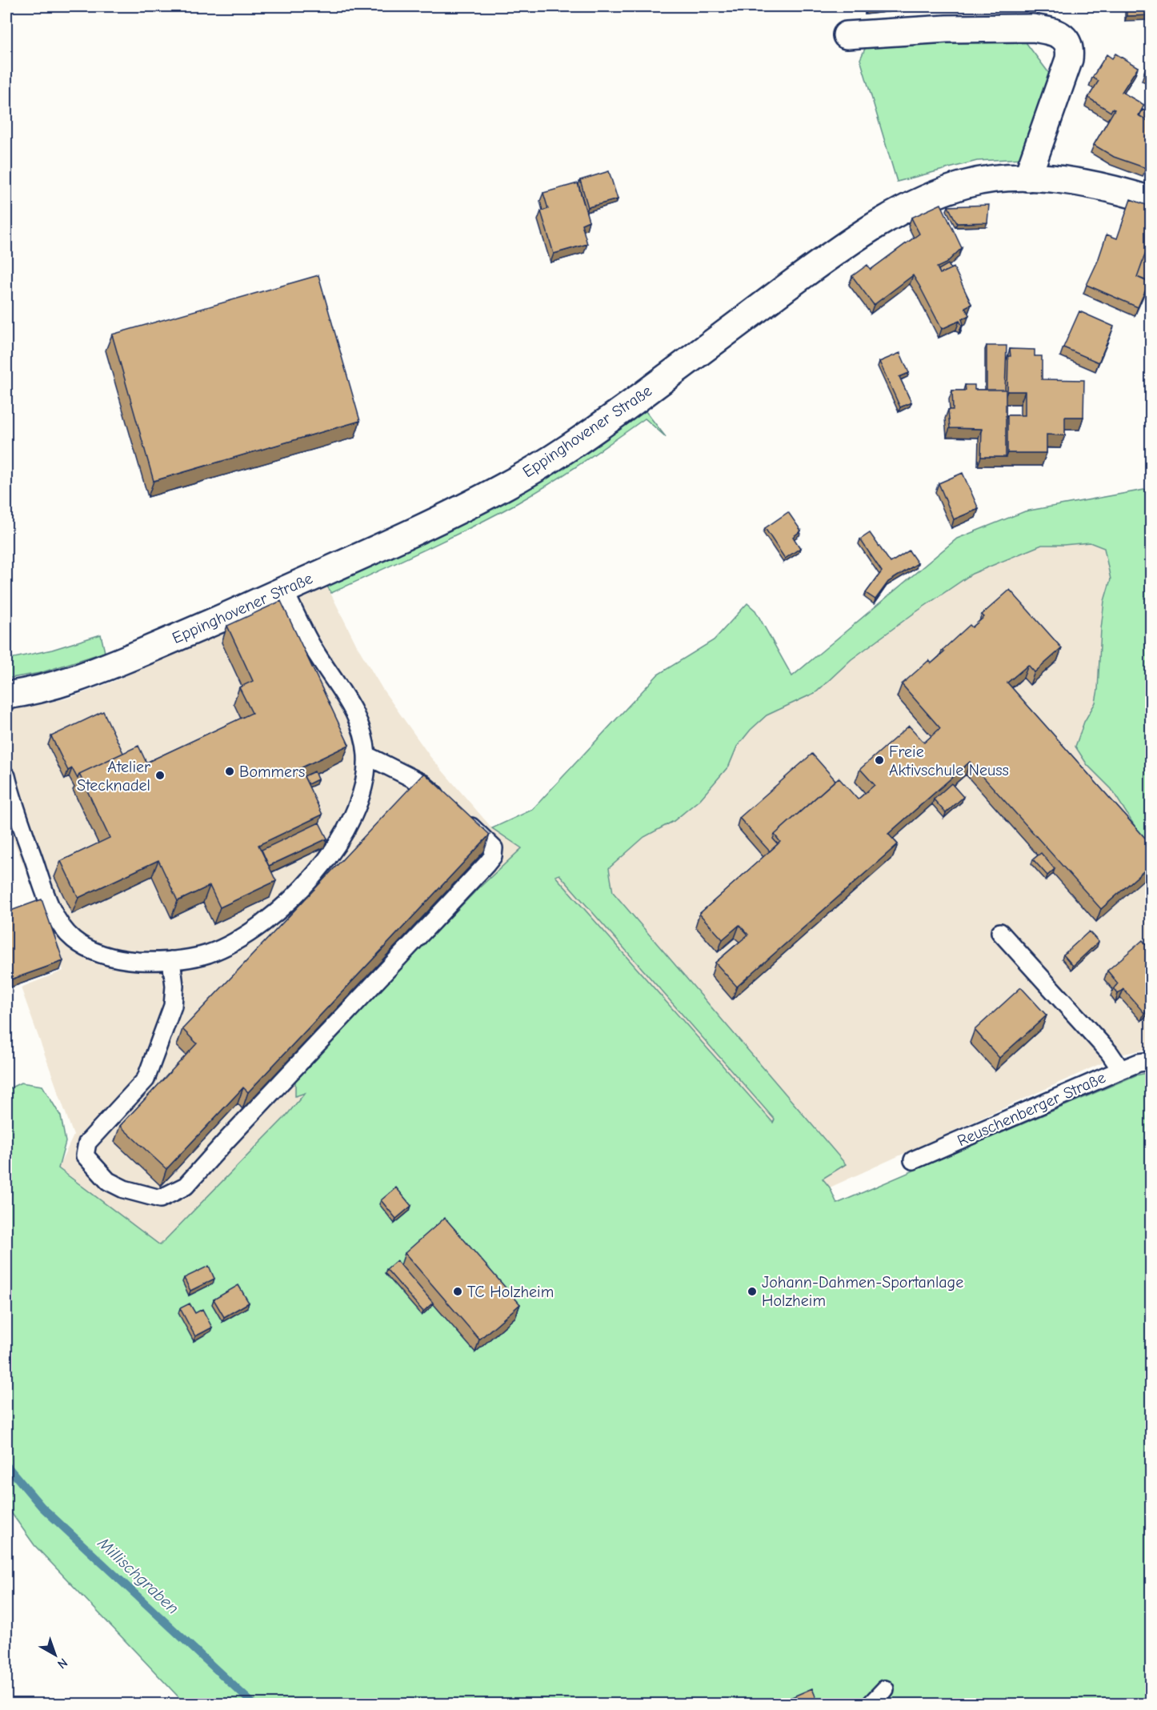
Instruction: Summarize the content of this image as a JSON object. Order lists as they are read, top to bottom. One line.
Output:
{"streets":{"main road":["Eppinghovener Straße"],"lane":["Reuschenberger Straße"]},"water":["Millischgraben"],"places":["Freie Aktivschule Neuss","Bommers","Atelier Stecknadel","TC Holzheim","Johann-Dahmen-Sportanlage Holzheim"],"north":"bottom right"}
